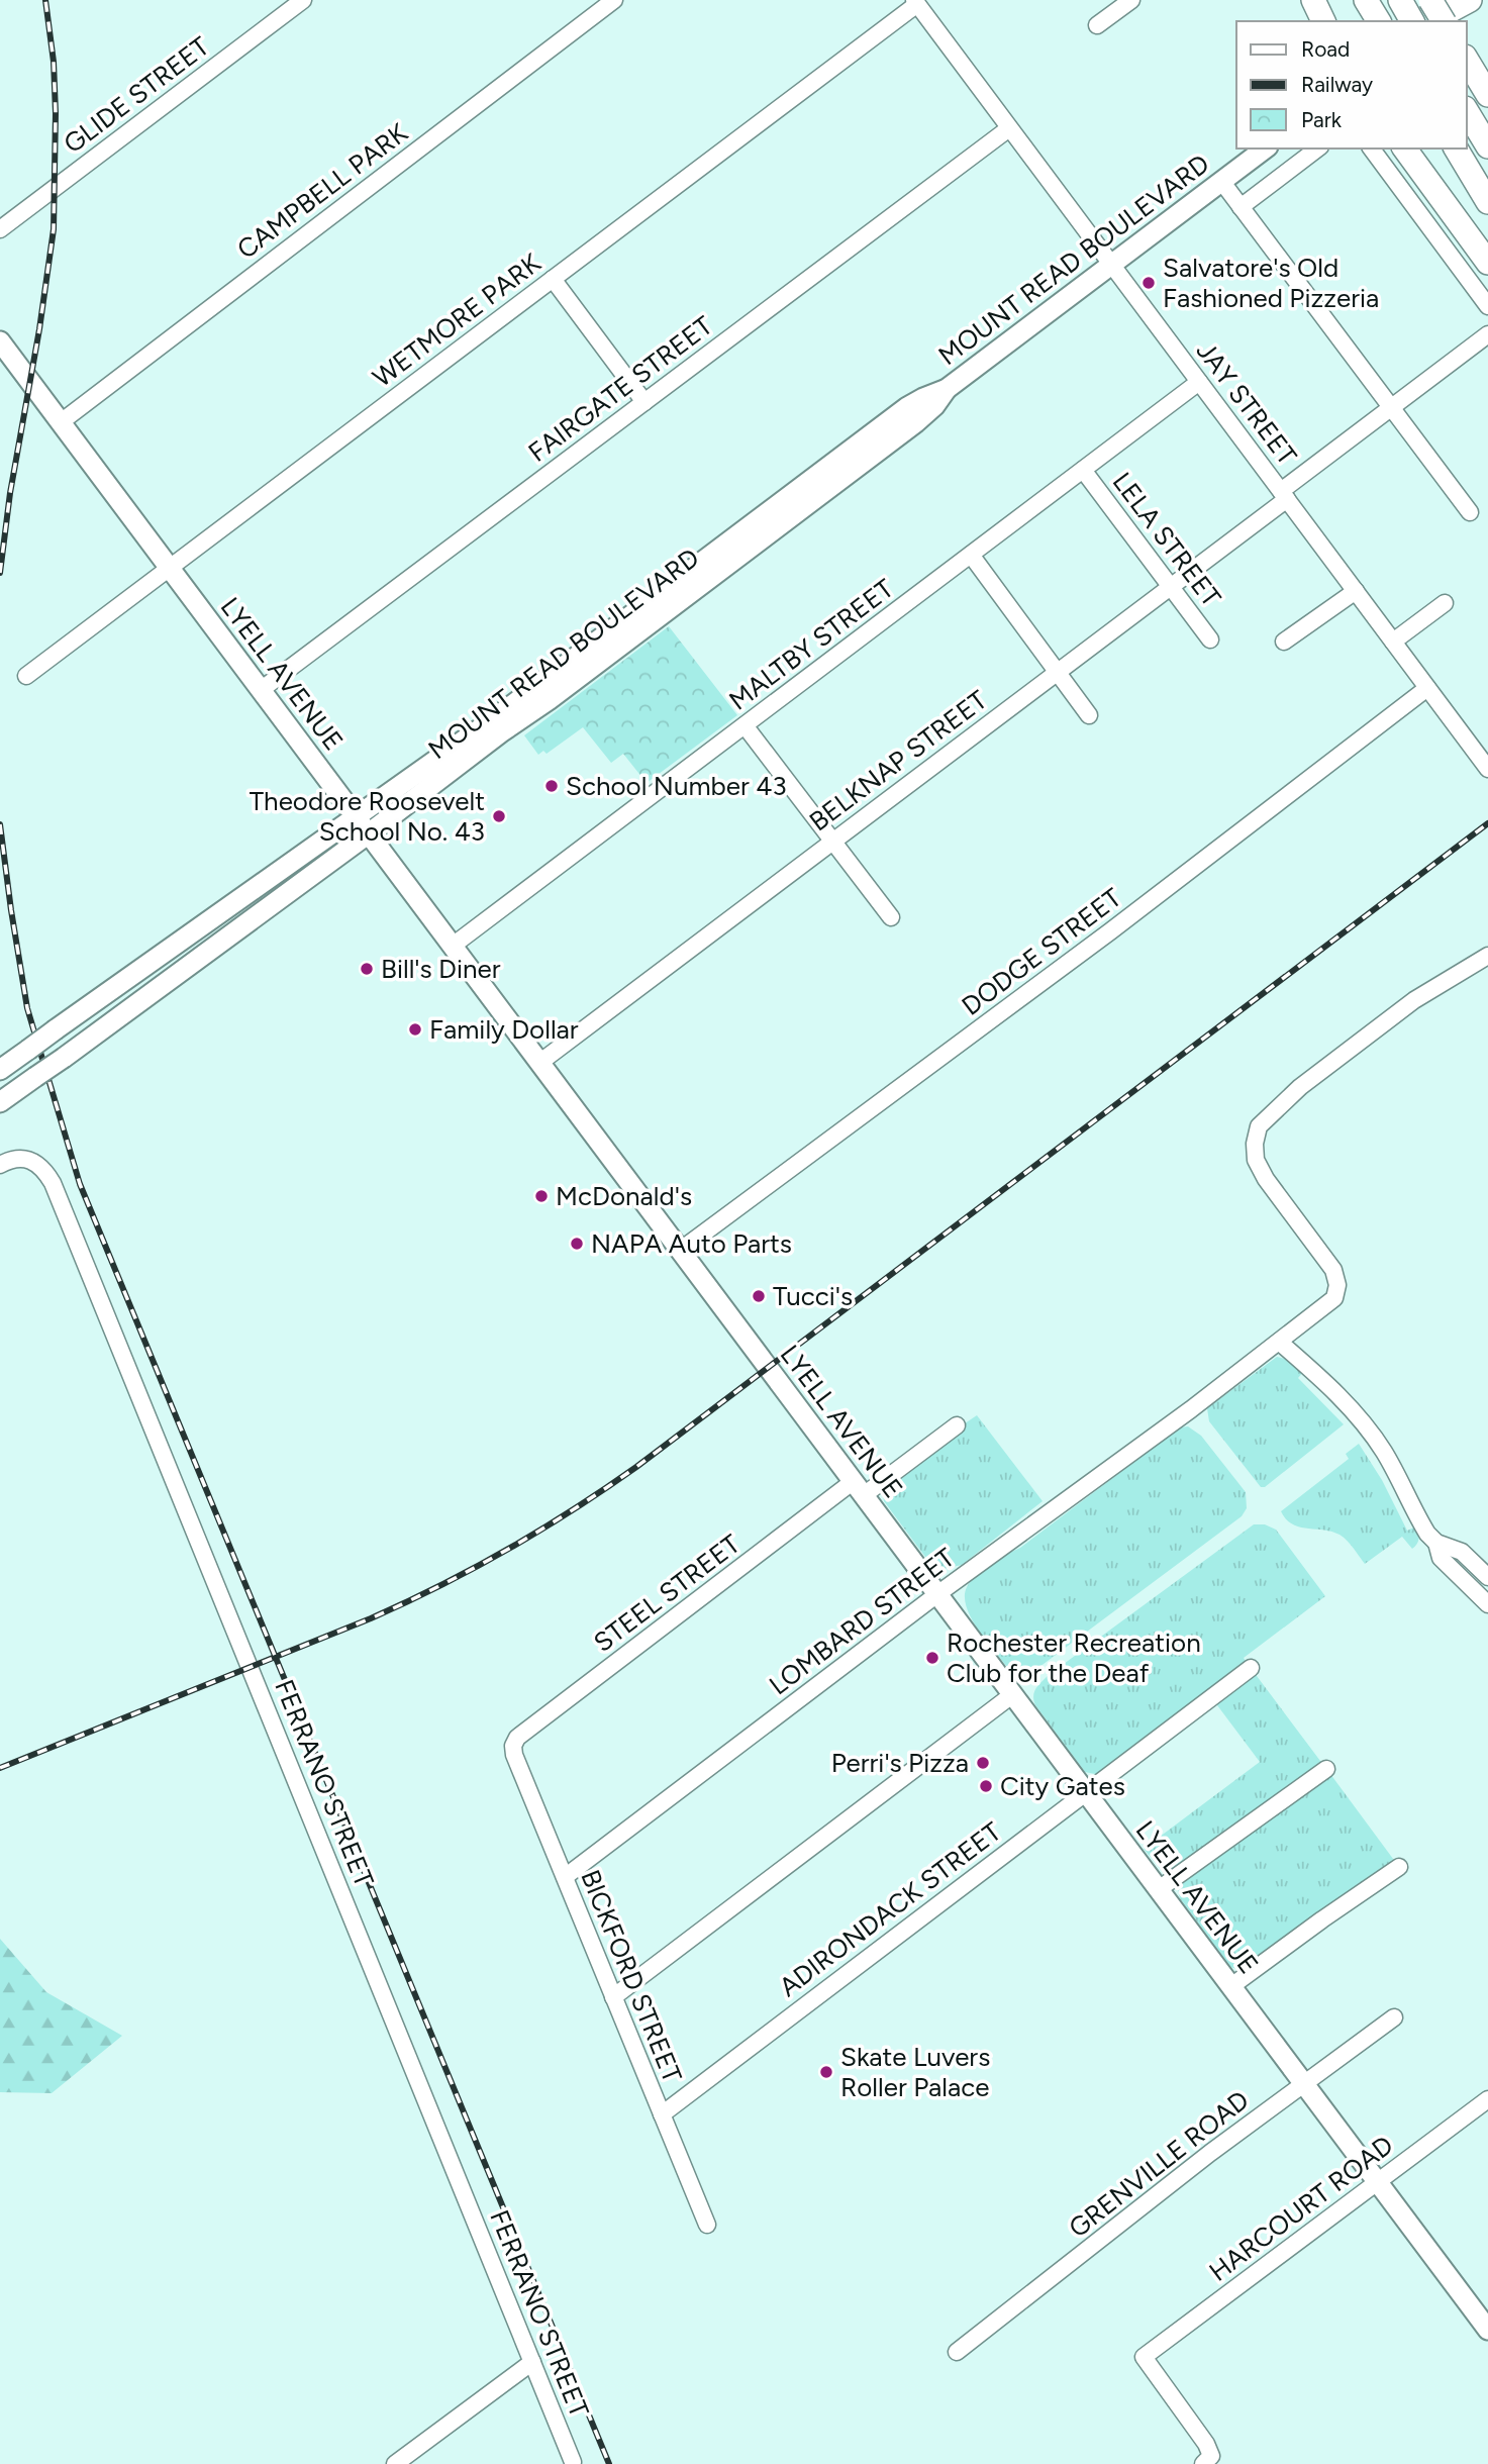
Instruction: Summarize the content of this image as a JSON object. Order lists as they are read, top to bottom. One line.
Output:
{"streets":{"main road":["MOUNT READ BOULEVARD","LYELL AVENUE"],"street":["GLIDE STREET","CAMPBELL PARK","WETMORE PARK","FAIRGATE STREET","JAY STREET","LELA STREET","MALTBY STREET","BELKNAP STREET","DODGE STREET","STEEL STREET","LOMBARD STREET","FERRANO STREET","ADIRONDACK STREET","BICKFORD STREET","GRENVILLE ROAD","HARCOURT ROAD"]},"crossings":[["CAMPBELL PARK","LYELL AVENUE"],["MOUNT READ BOULEVARD","JAY STREET"],["MOUNT READ BOULEVARD","LYELL AVENUE"],["WETMORE PARK","JAY STREET"],["WETMORE PARK","LYELL AVENUE"],["FAIRGATE STREET","JAY STREET"],["FAIRGATE STREET","LYELL AVENUE"],["JAY STREET","MALTBY STREET"],["JAY STREET","BELKNAP STREET"],["JAY STREET","DODGE STREET"],["LELA STREET","MALTBY STREET"],["LELA STREET","BELKNAP STREET"],["MALTBY STREET","LYELL AVENUE"],["LYELL AVENUE","BELKNAP STREET"],["LYELL AVENUE","DODGE STREET"],["LYELL AVENUE","STEEL STREET"],["LYELL AVENUE","LOMBARD STREET"],["LYELL AVENUE","ADIRONDACK STREET"],["LYELL AVENUE","GRENVILLE ROAD"],["LYELL AVENUE","HARCOURT ROAD"],["STEEL STREET","BICKFORD STREET"],["LOMBARD STREET","BICKFORD STREET"],["ADIRONDACK STREET","BICKFORD STREET"]],"places":["Salvatore's Old Fashioned Pizzeria","School Number 43","Theodore Roosevelt School No. 43","Bill's Diner","Family Dollar","McDonald's","NAPA Auto Parts","Tucci's","Rochester Recreation Club for the Deaf","Perri's Pizza","City Gates","Skate Luvers Roller Palace"],"legend":["Road","Railway","Park"]}
